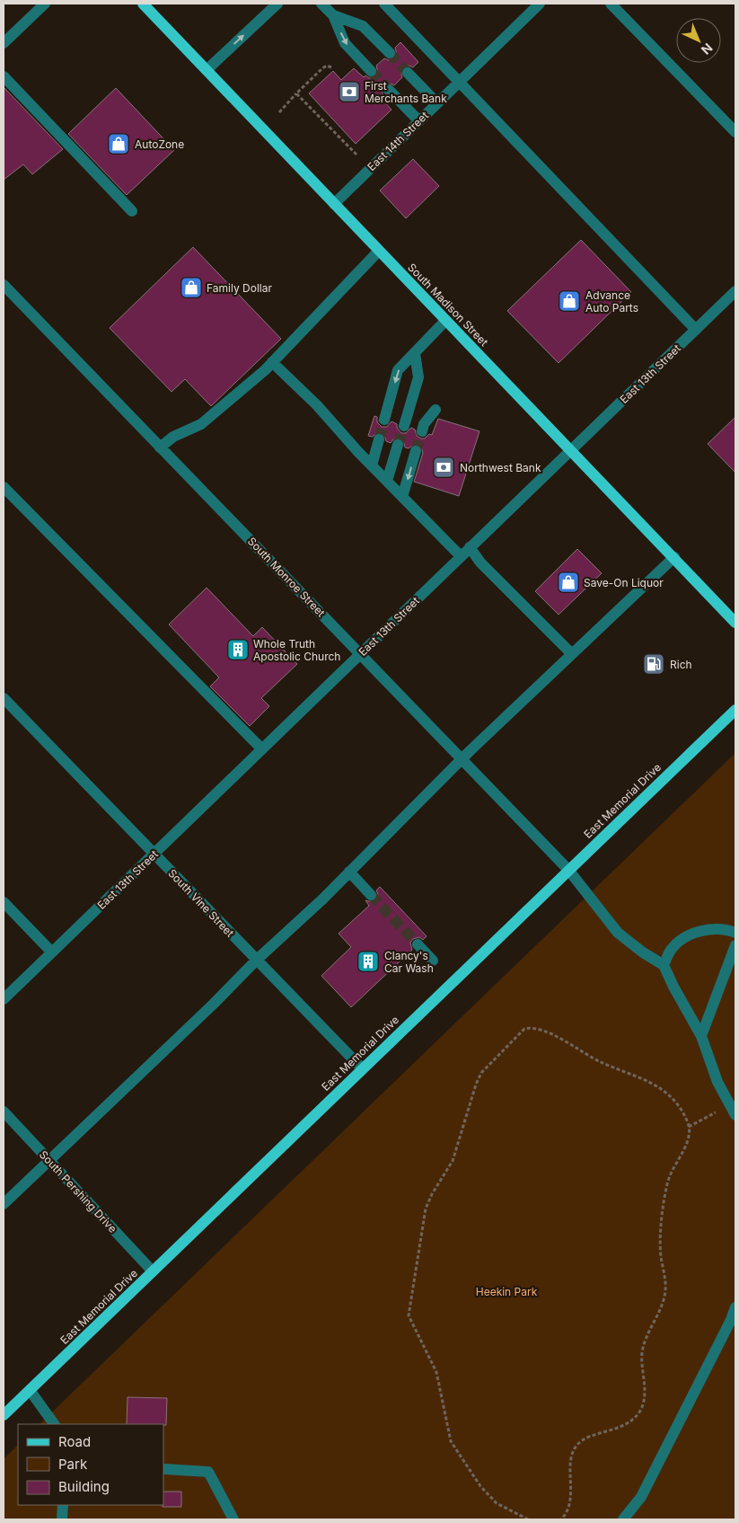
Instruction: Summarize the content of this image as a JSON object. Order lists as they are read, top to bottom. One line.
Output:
{"streets":{"main road":["South Madison Street","East Memorial Drive"],"street":["East 14th Street","East 13th Street","South Monroe Street","South Vine Street","South Pershing Drive"]},"crossings":[["East 14th Street","South Madison Street"],["South Madison Street","East 13th Street"],["East 13th Street","South Monroe Street"],["East 13th Street","South Vine Street"],["South Monroe Street","East Memorial Drive"],["East Memorial Drive","South Vine Street"],["East Memorial Drive","South Pershing Drive"]],"parks":["Heekin Park"],"places":{"bank":["First Merchants Bank","Northwest Bank"],"shop":["AutoZone","Family Dollar","Advance Auto Parts","Save-On Liquor"],"building":["Whole Truth Apostolic Church","Clancy's Car Wash"],"fuel station":["Rich"]},"legend":["Road","Park","Building"],"north":"bottom right"}
